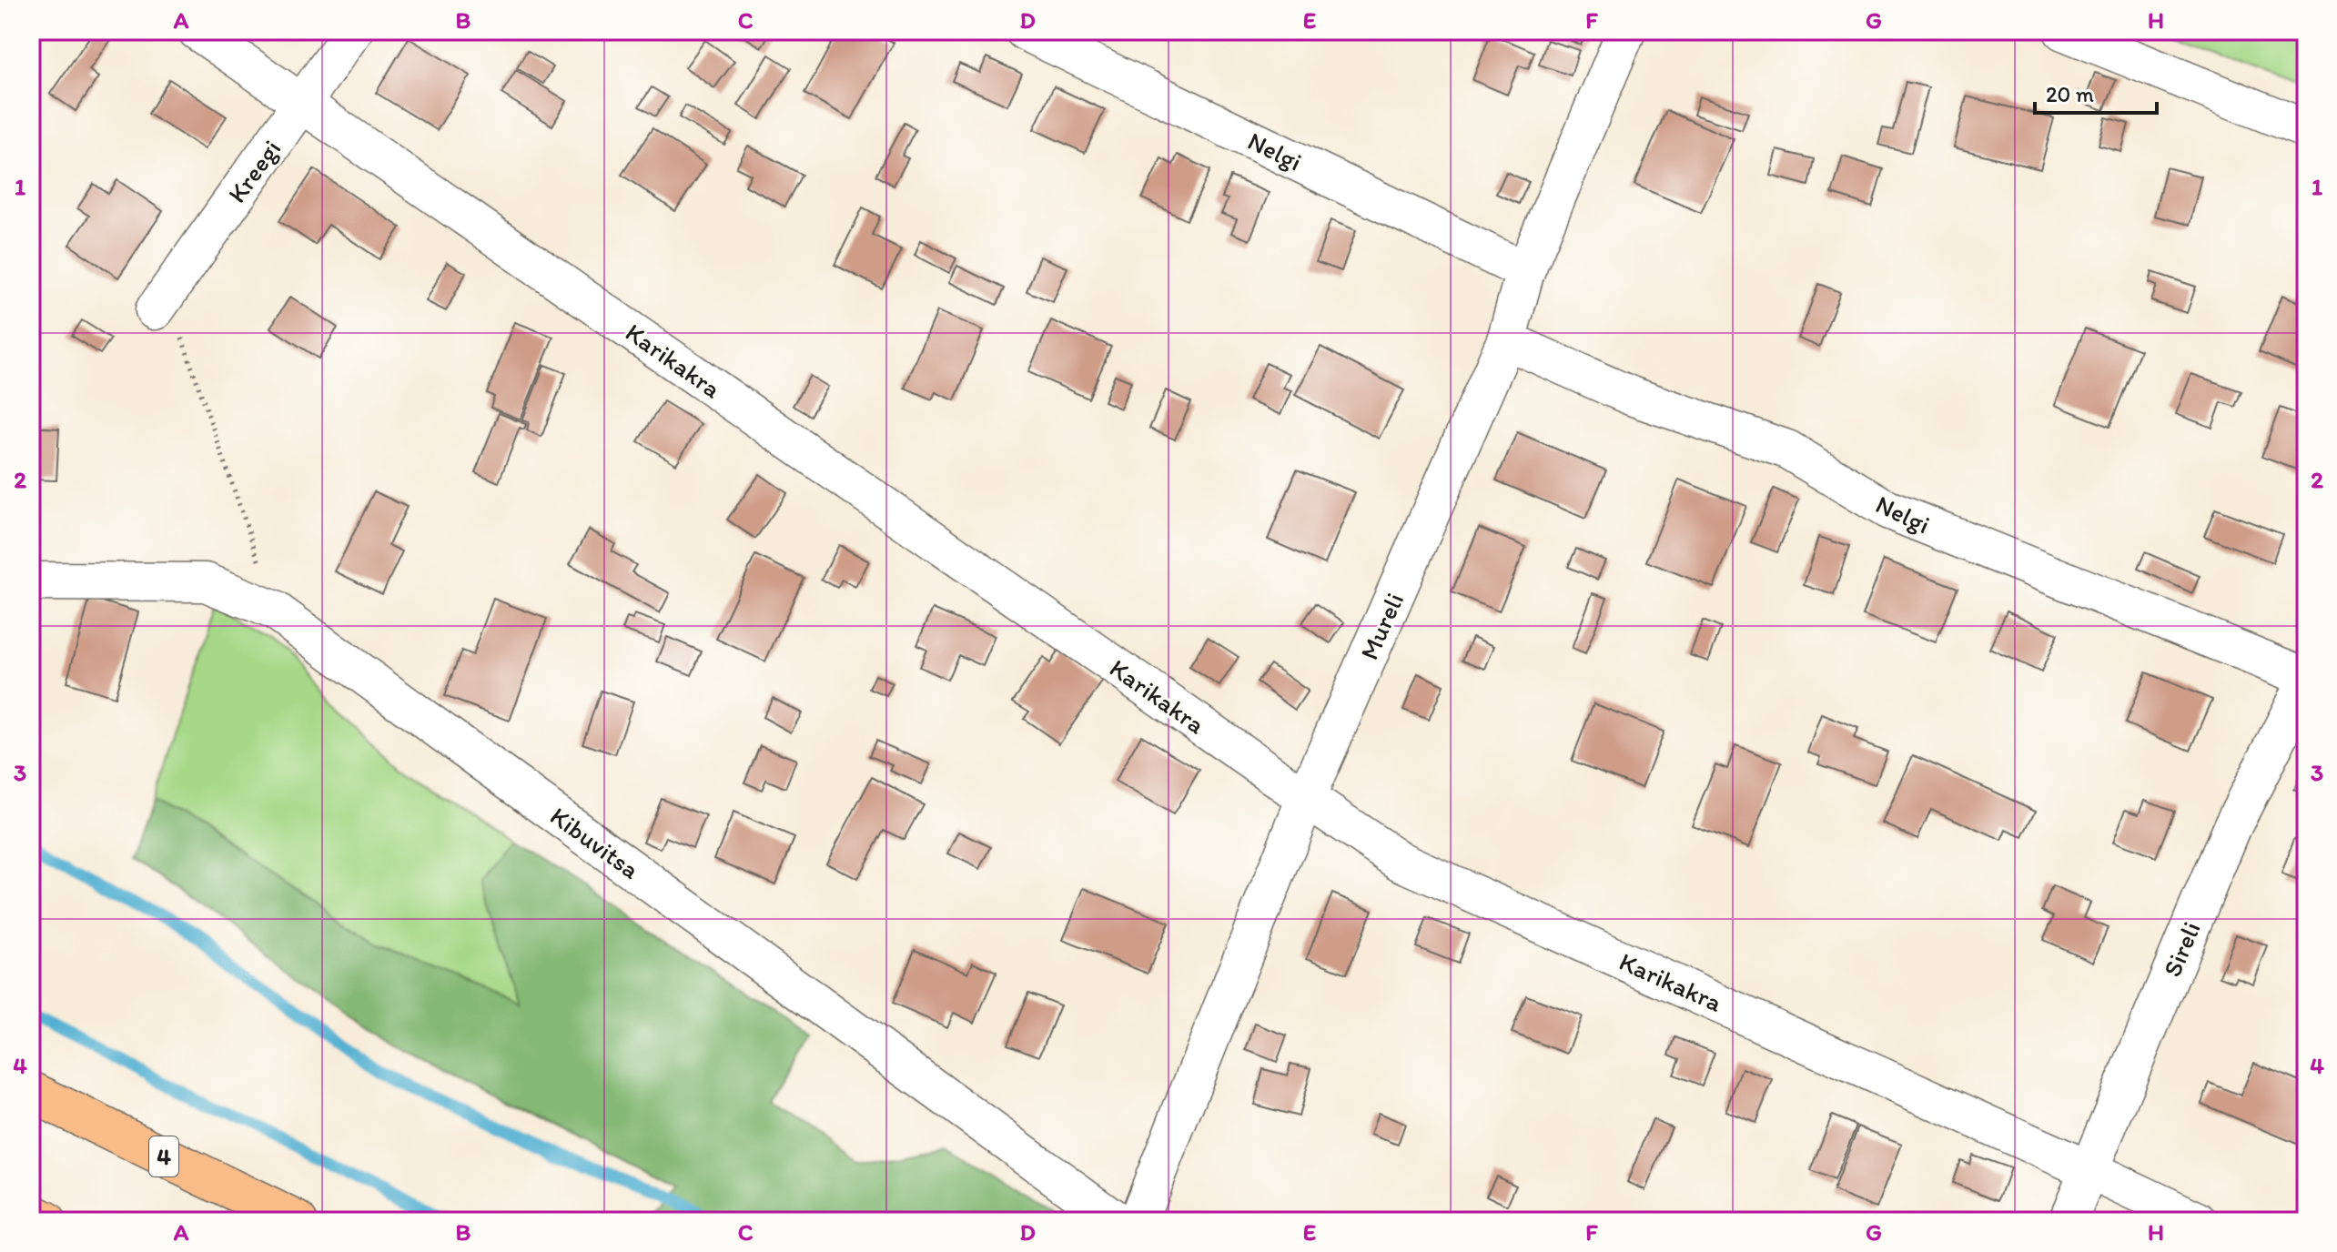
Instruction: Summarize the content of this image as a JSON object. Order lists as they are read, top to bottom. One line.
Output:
{"streets":{"highway":["4"],"street":["Nelgi","Kreegi","Karikakra","Mureli","Kibuvitsa","Sireli"]},"crossings":[["Nelgi","Mureli"],["Nelgi","Sireli"],["Kreegi","Karikakra"],["Karikakra","Mureli"],["Karikakra","Sireli"]],"scale_bar":"20 m","grid":{"columns":["A","B","C","D","E","F","G","H"],"rows":["1","2","3","4"]}}
